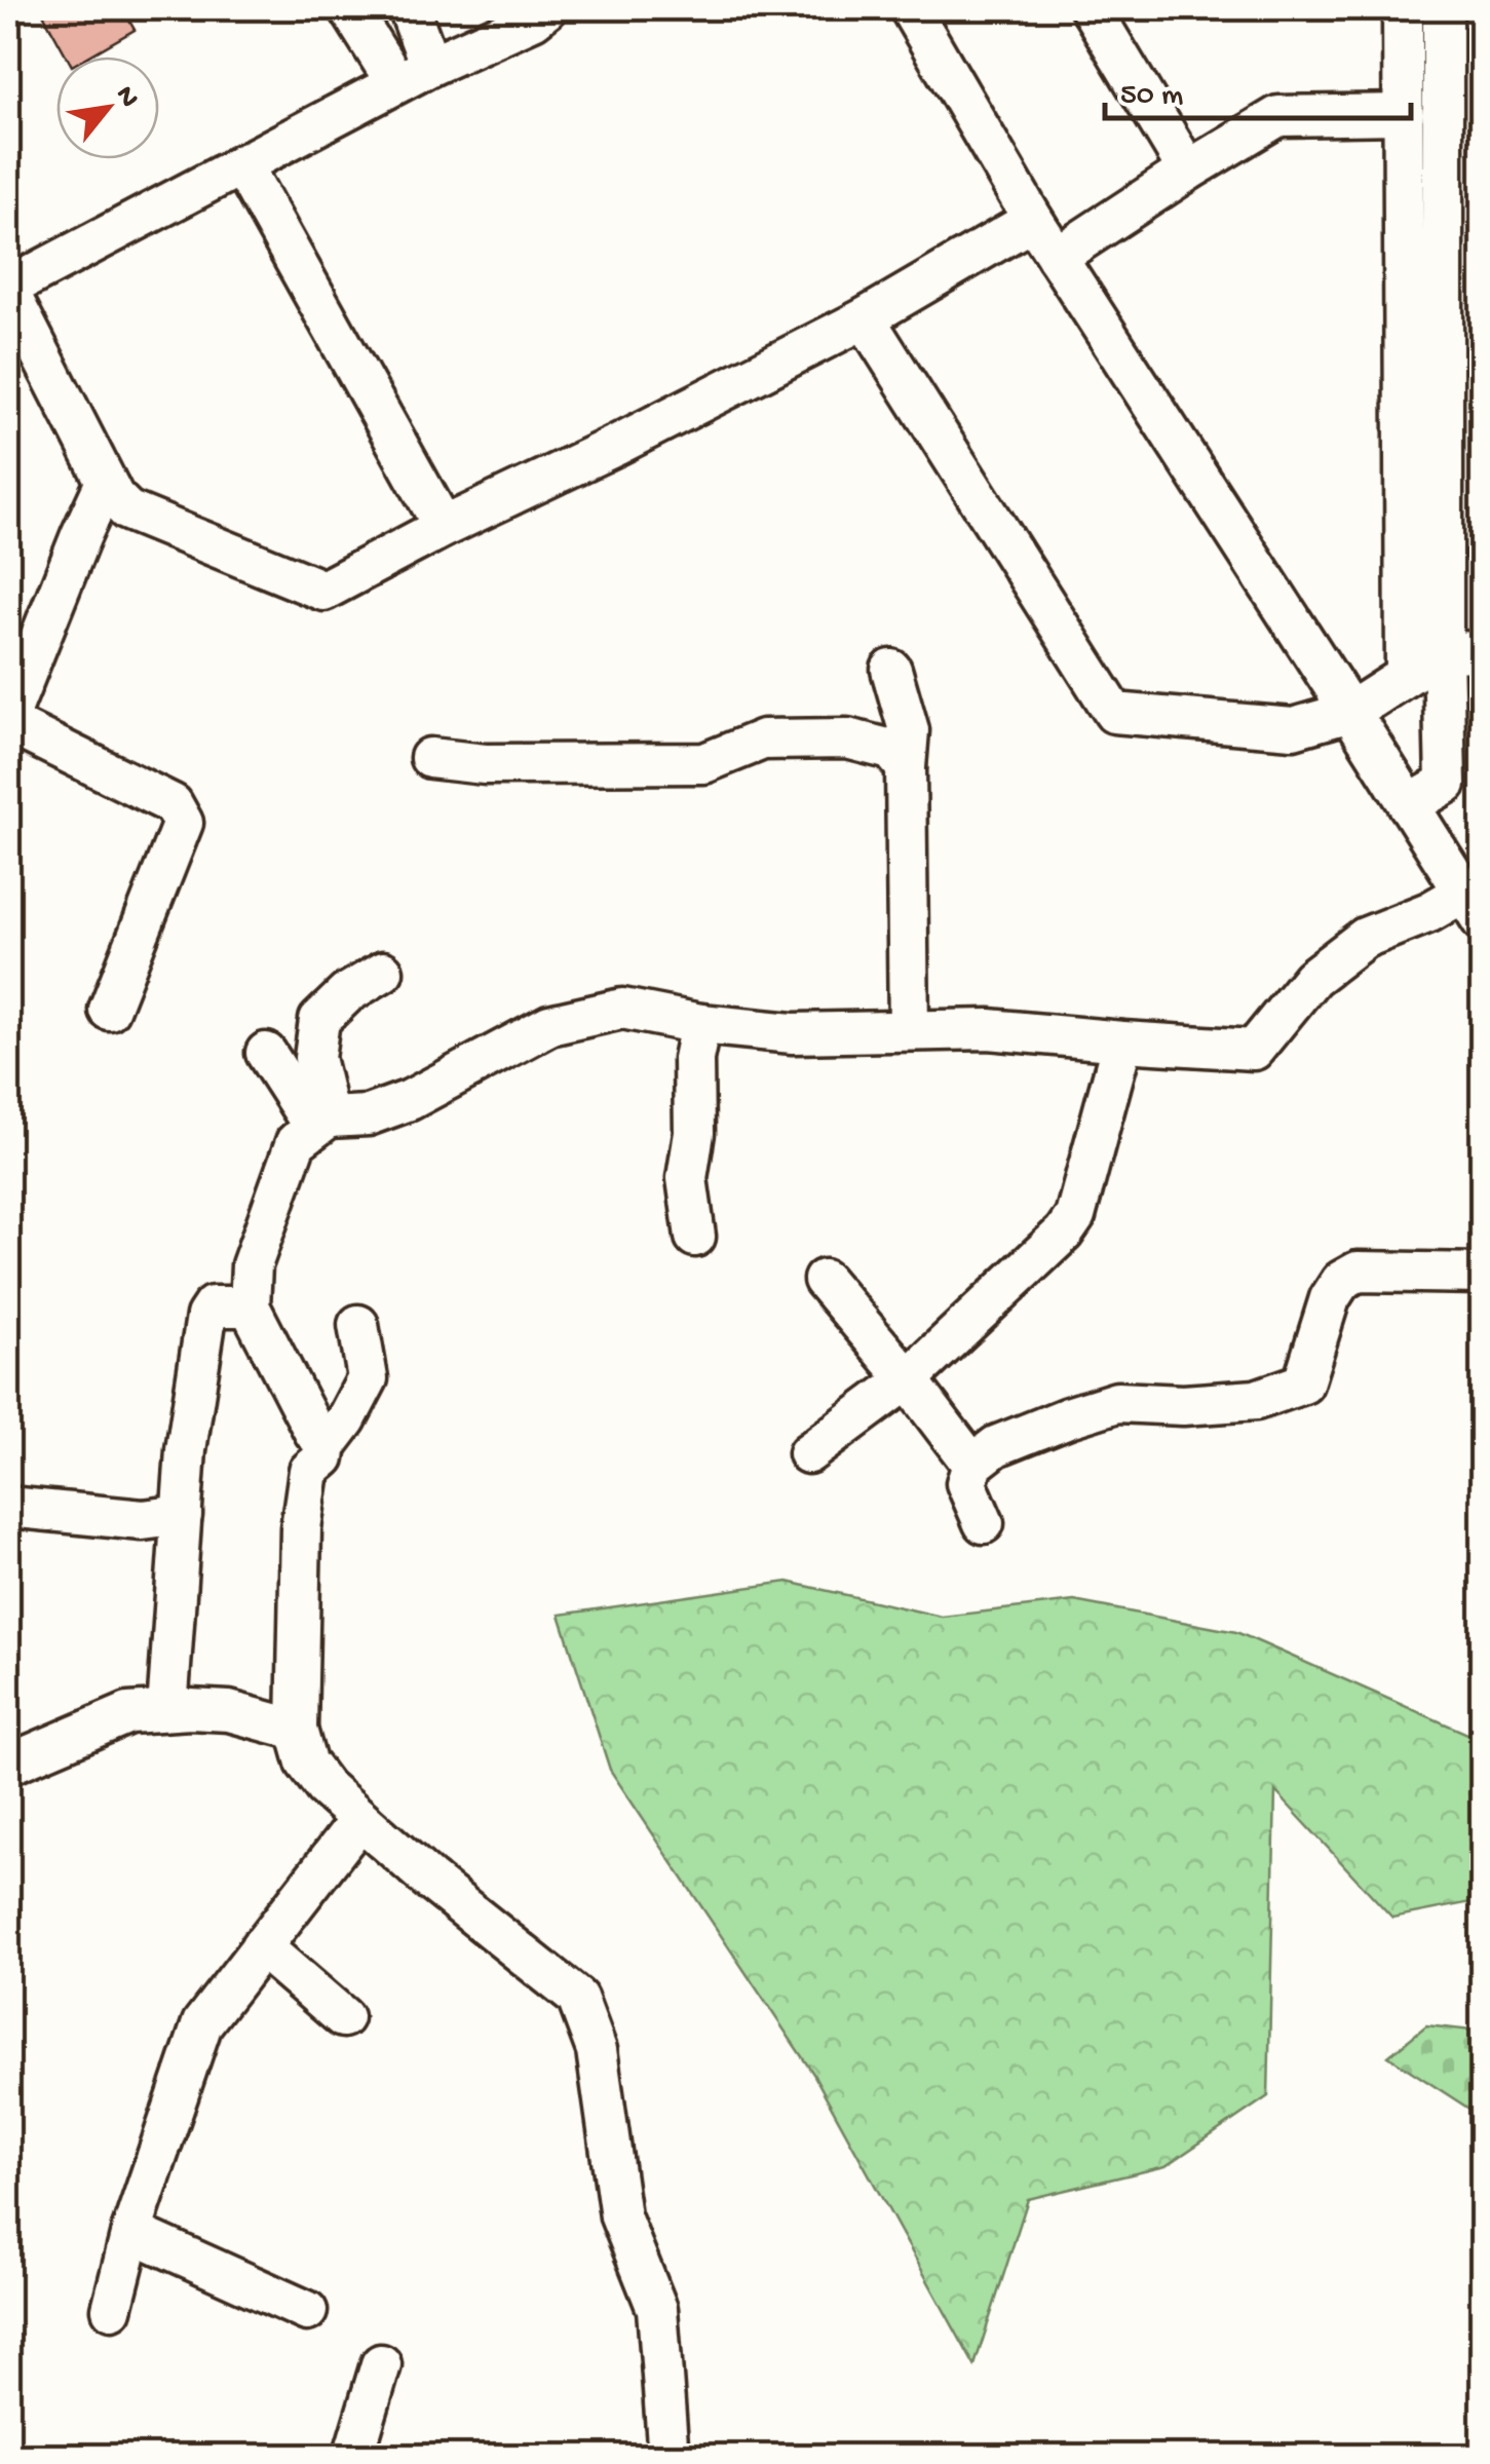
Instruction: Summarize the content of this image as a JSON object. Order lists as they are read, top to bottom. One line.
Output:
{"scale_bar":"50 m","north":"top right"}
